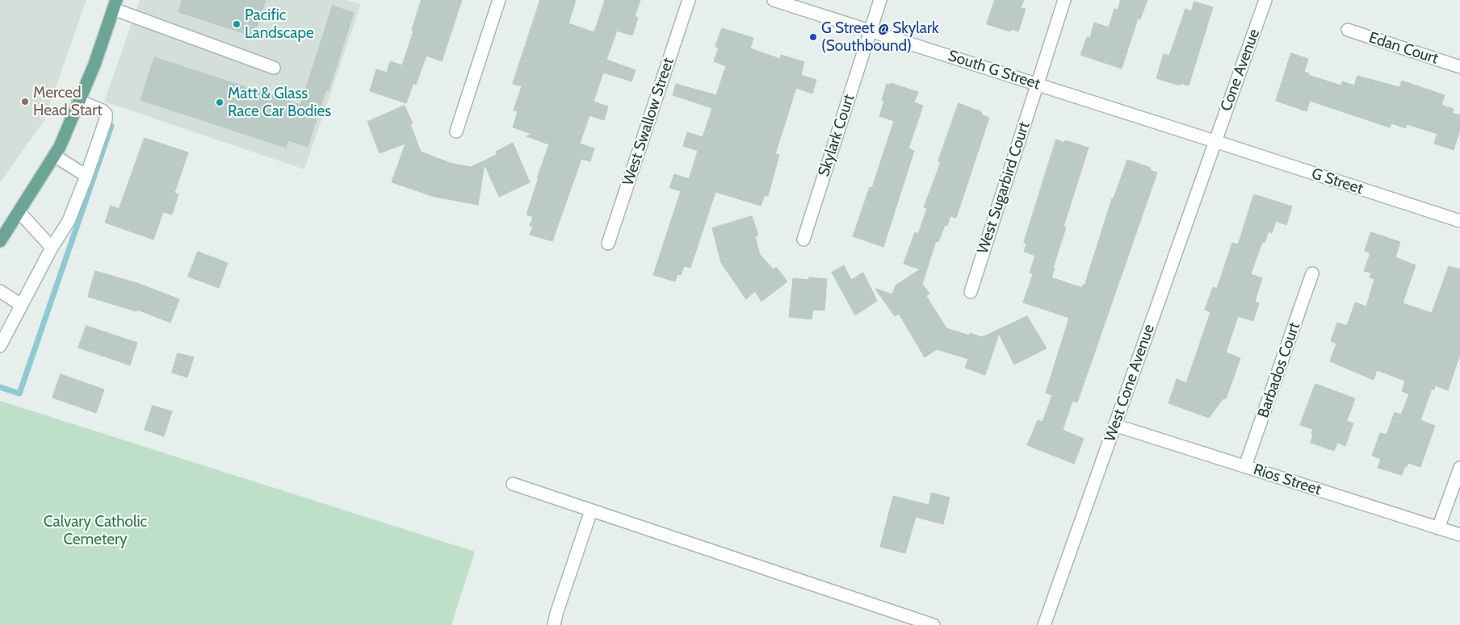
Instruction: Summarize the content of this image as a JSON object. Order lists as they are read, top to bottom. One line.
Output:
{"streets":{"street":["Edan Court","South G Street","Cone Avenue","West Swallow Street","Skylark Court","G Street","West Sugarbird Court","Barbados Court","West Cone Avenue","Rios Street"]},"crossings":[["South G Street","Cone Avenue"],["South G Street","Skylark Court"],["South G Street","G Street"],["South G Street","West Sugarbird Court"],["South G Street","West Cone Avenue"],["Cone Avenue","G Street"],["Cone Avenue","West Cone Avenue"],["G Street","West Cone Avenue"],["Barbados Court","Rios Street"],["West Cone Avenue","Rios Street"]],"parks":["Calvary Catholic Cemetery"],"places":["Pacific Landscape","G Street @ Skylark (Southbound)","Merced Head Start","Matt & Glass Race Car Bodies"]}
